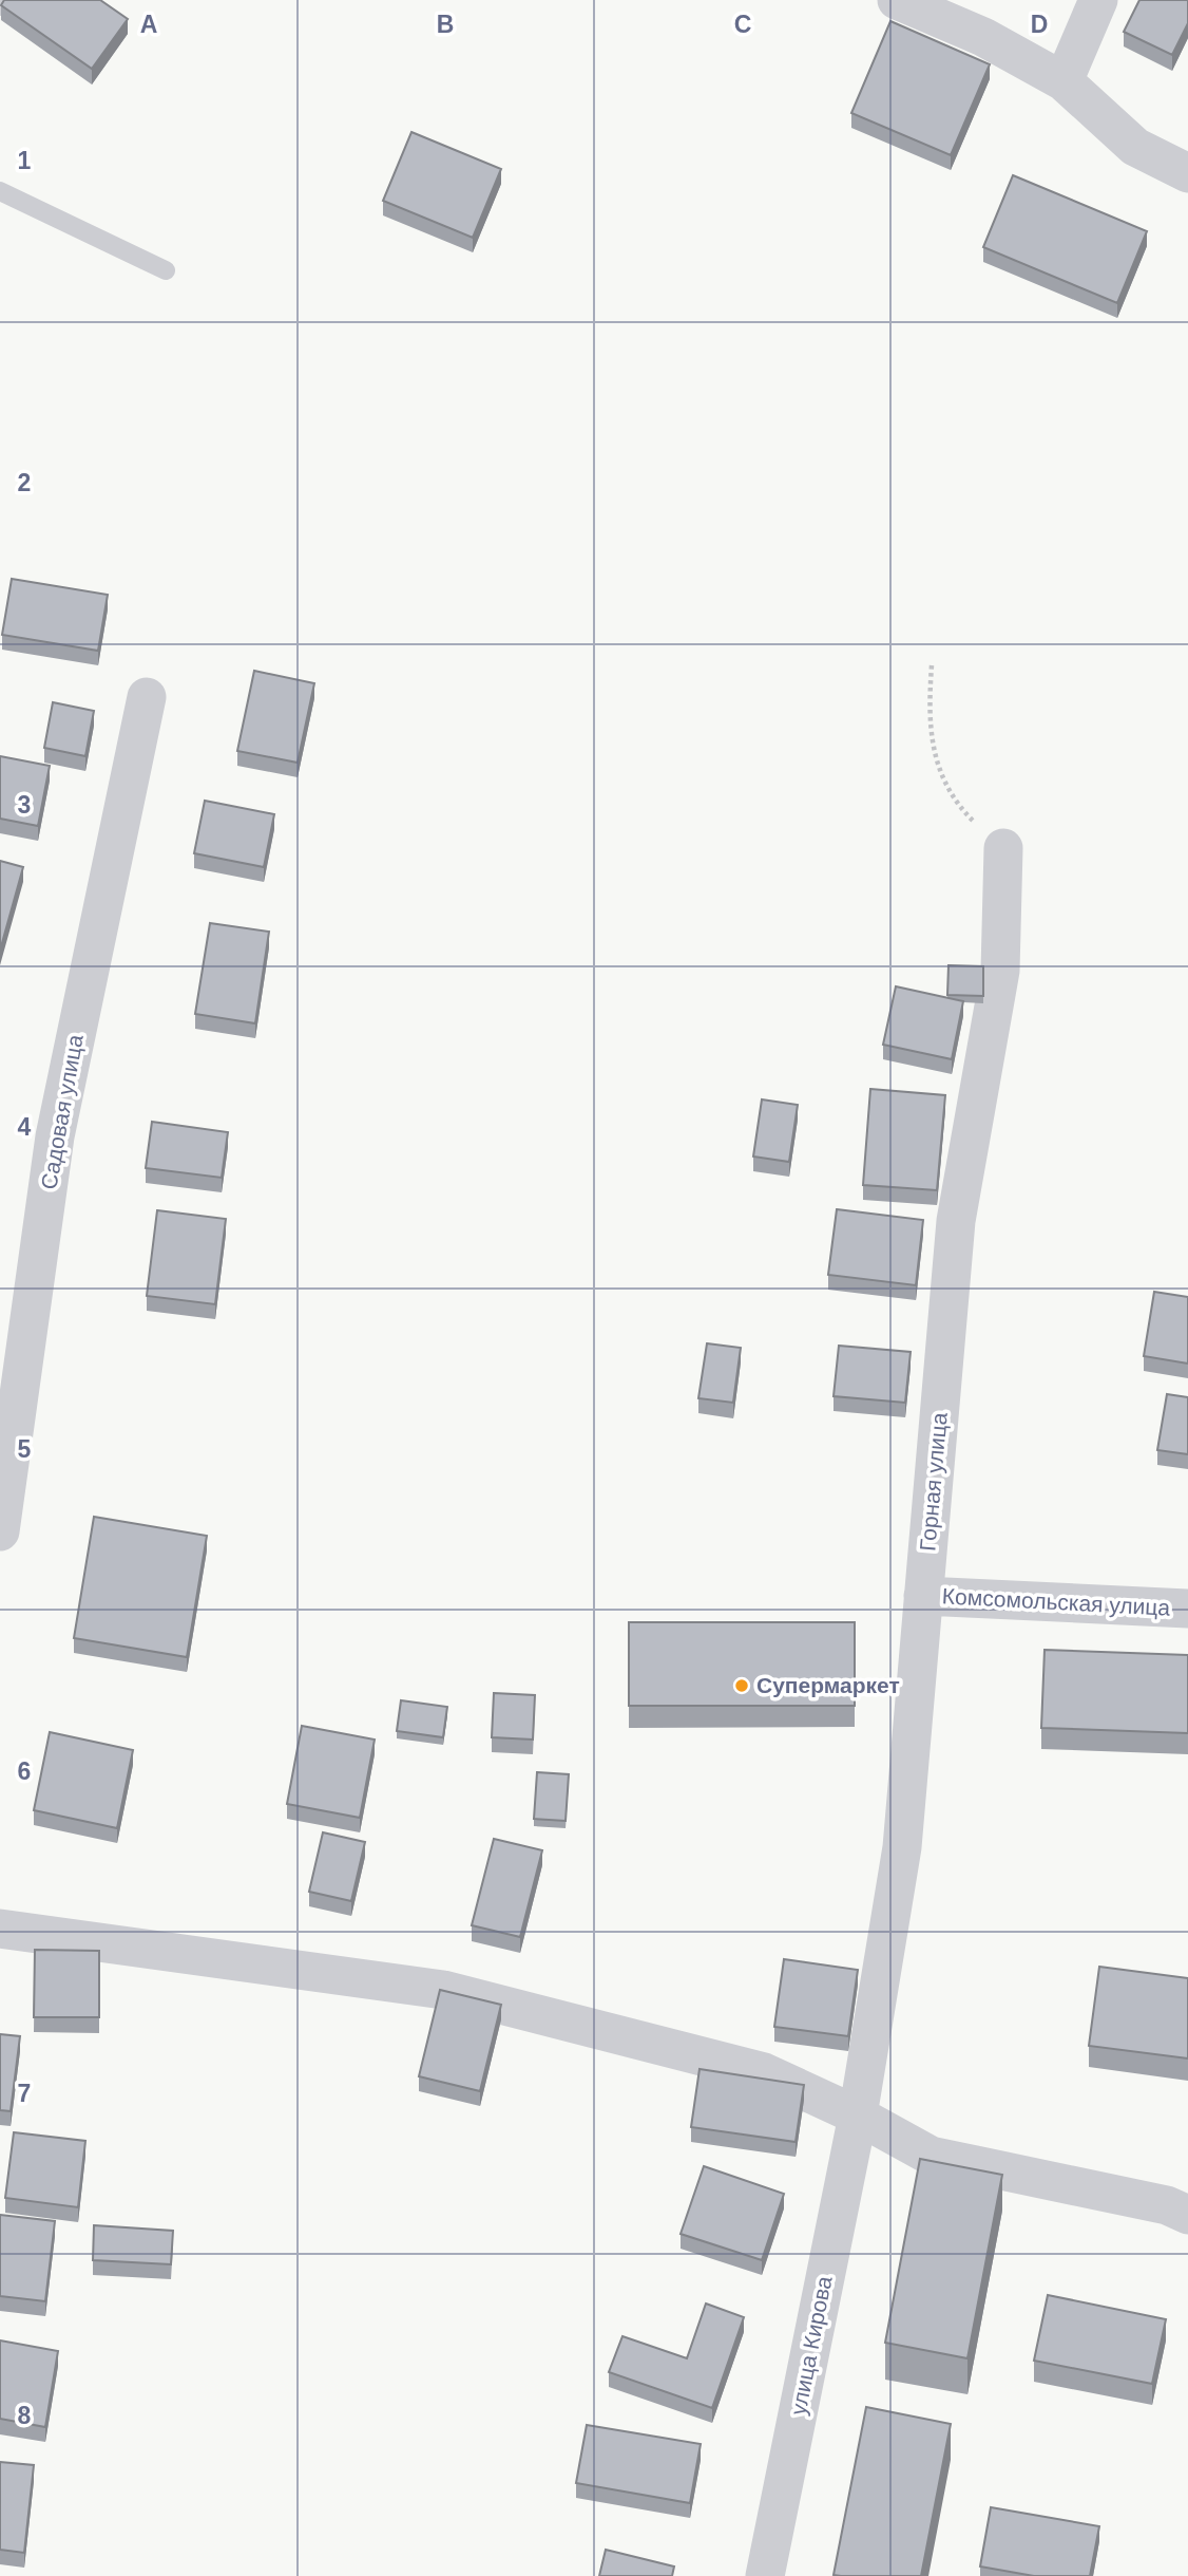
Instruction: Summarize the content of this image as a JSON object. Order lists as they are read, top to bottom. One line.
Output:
{"streets":{"street":["Садовая улица","Горная улица","Комсомольская улица","улица Кирова"]},"crossings":[["Горная улица","Комсомольская улица"],["Горная улица","улица Кирова"]],"places":["Супермаркет"],"grid":{"columns":["A","B","C","D"],"rows":["1","2","3","4","5","6","7","8"]}}
